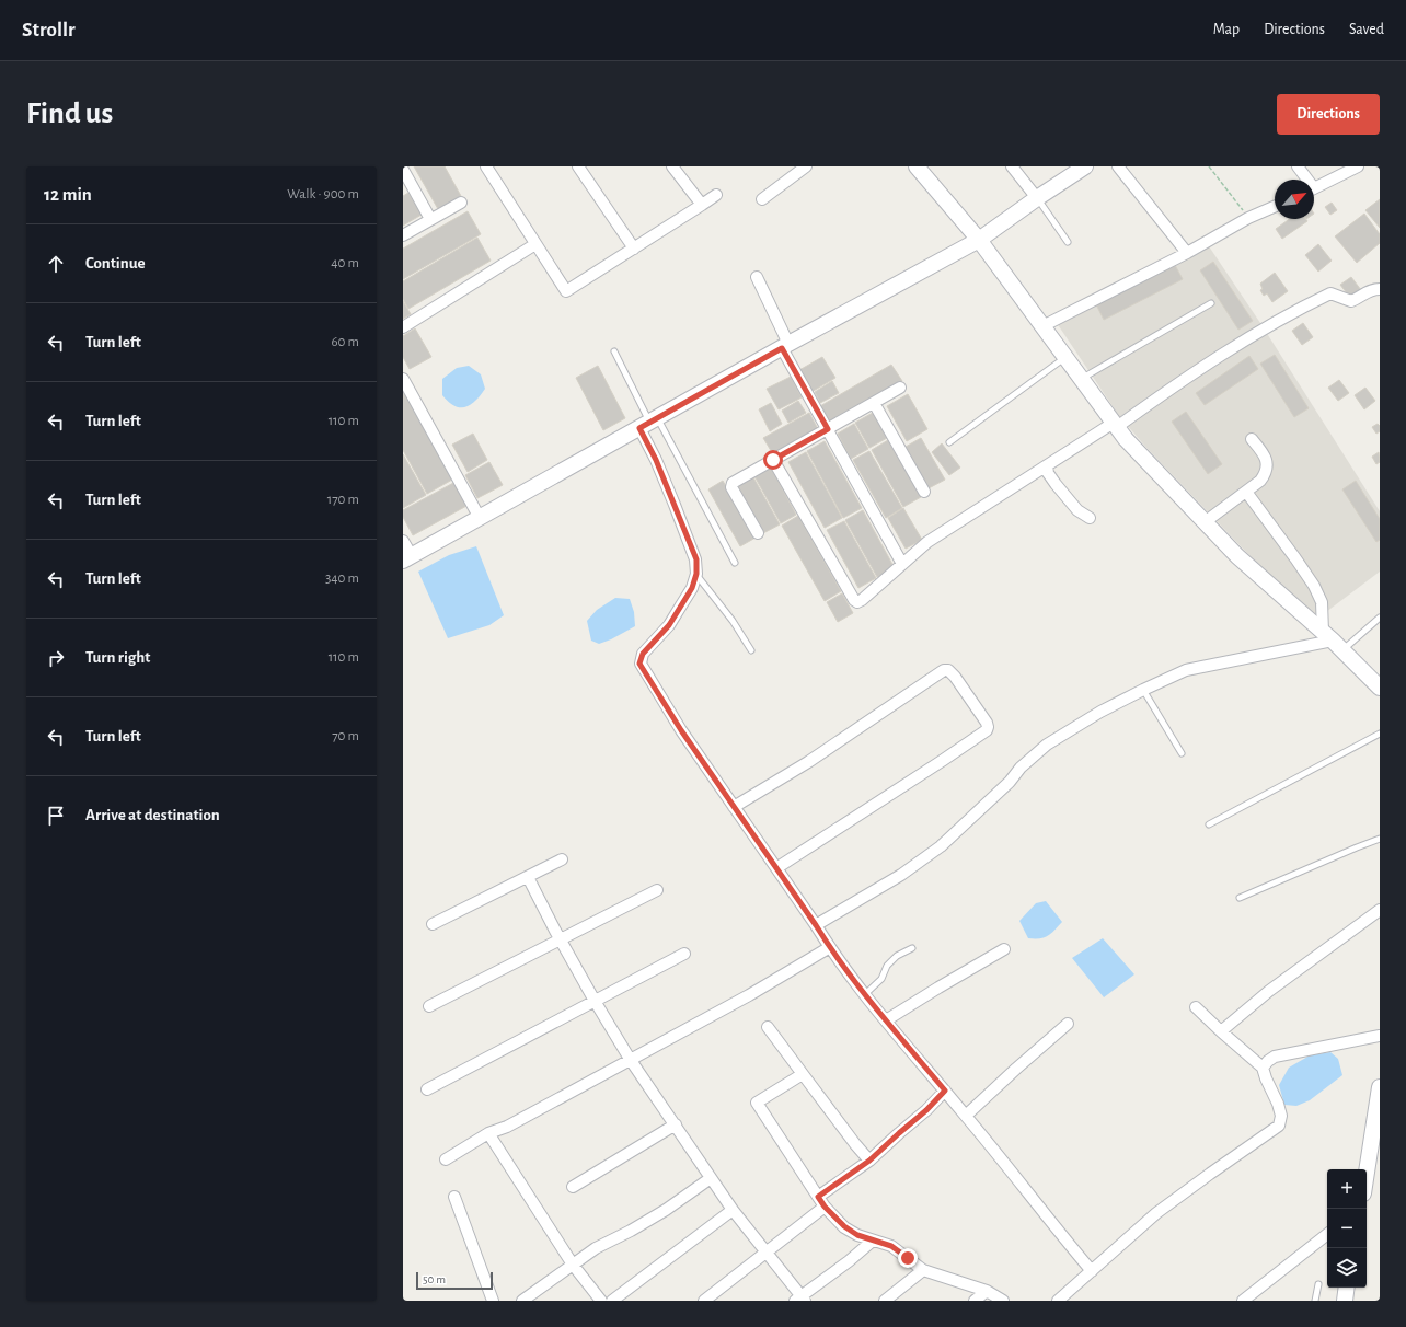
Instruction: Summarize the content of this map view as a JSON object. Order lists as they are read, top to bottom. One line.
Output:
{"scale_bar":"50 m","north":"top right","page":{"header":"Strollr","nav":["Map","Directions","Saved"],"buttons":"Directions","title":"Find us","heading":["12 min","Walk · 900 m"],"list":[["Continue","40 m"],["Turn left","60 m"],["Turn left","110 m"],["Turn left","170 m"],["Turn left","340 m"],["Turn right","110 m"],["Turn left","70 m"],"Arrive at destination"],"map_buttons":["+","−"],"scale":"50 m"}}
